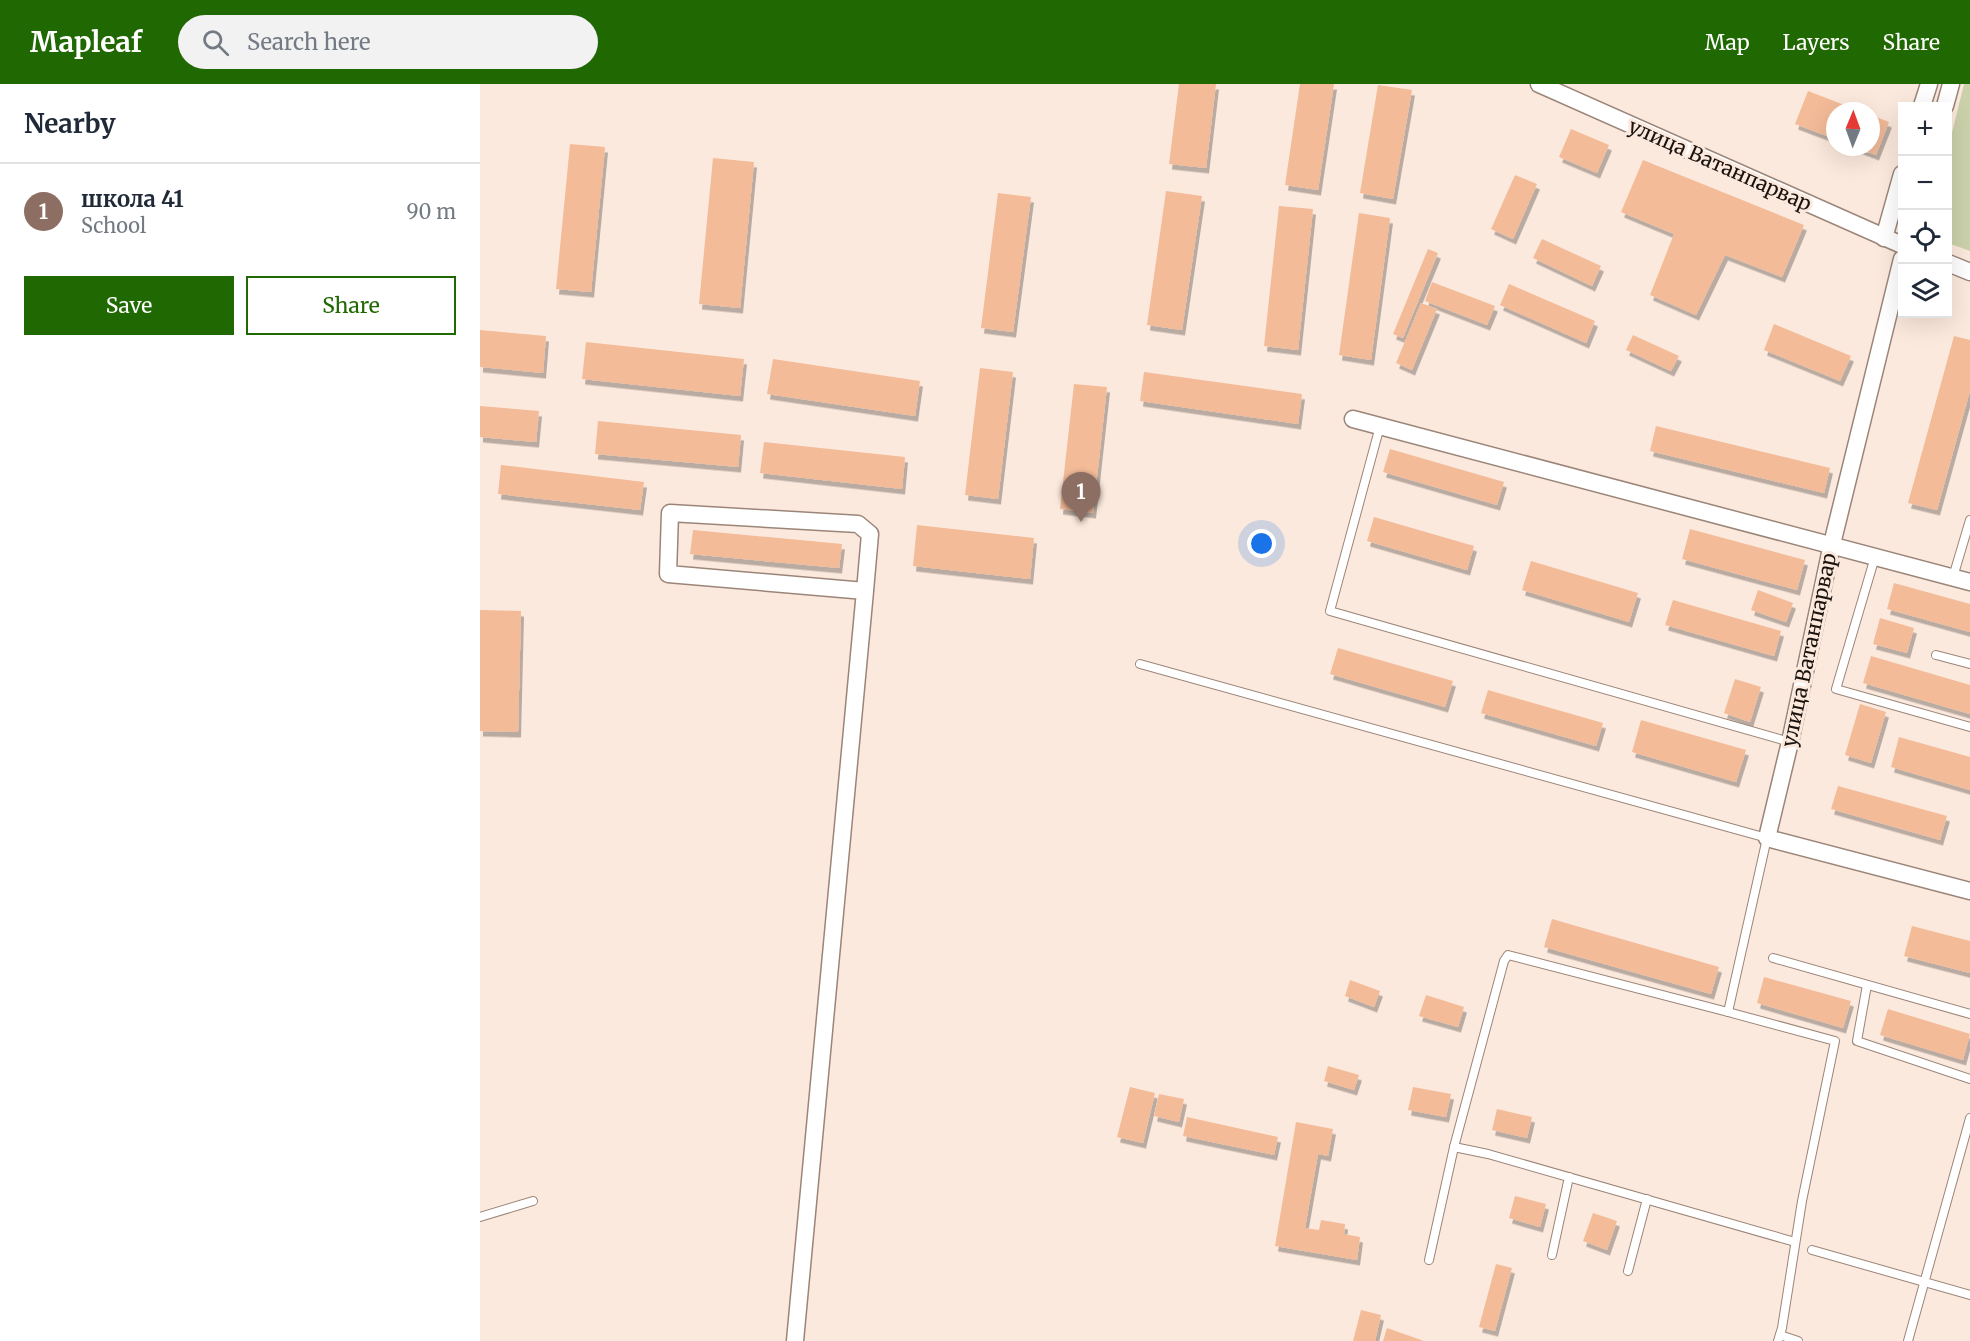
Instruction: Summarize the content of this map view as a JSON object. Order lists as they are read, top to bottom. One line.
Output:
{"streets":{"street":["улица Ватанпарвар"]},"north":"top","page":{"header":"Mapleaf","search":"Search here","nav":["Map","Layers","Share"],"heading":"Nearby","map_buttons":["+","−"],"list":[{"mark":"1","name":"школа 41","note":"School","value":"90 m"}],"buttons":["Save","Share"],"pins":"1"}}
